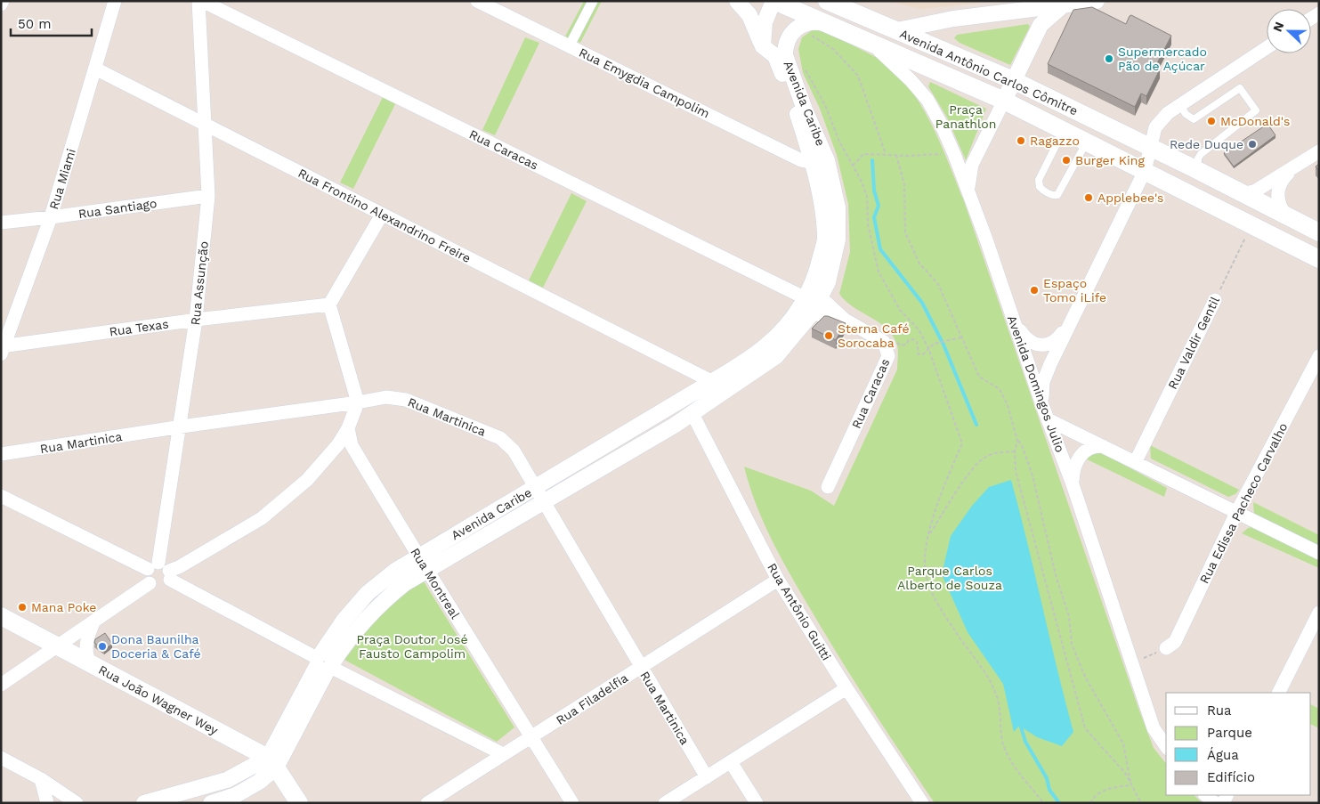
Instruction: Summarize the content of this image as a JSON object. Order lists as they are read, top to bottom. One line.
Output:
{"streets":{"main road":["Avenida Antônio Carlos Cômitre","Rua João Wagner Wey"],"street":["Rua Emygdia Campolim","Avenida Caribe","Rua Caracas","Rua Miami","Rua Santiago","Rua Frontino Alexandrino Freire","Rua Assunção","Rua Texas","Rua Valdir Gentil","Avenida Domingos Julio","Rua Martinica","Rua Edissa Pacheco Carvalho","Rua Montreal","Rua Antônio Guitti","Rua Filadelfia"]},"crossings":[["Avenida Antônio Carlos Cômitre","Rua Valdir Gentil"],["Avenida Antônio Carlos Cômitre","Avenida Domingos Julio"],["Rua Emygdia Campolim","Avenida Caribe"],["Avenida Caribe","Rua Caracas"],["Avenida Caribe","Rua Frontino Alexandrino Freire"],["Avenida Caribe","Rua Martinica"],["Avenida Caribe","Rua Montreal"],["Avenida Caribe","Rua Antônio Guitti"],["Avenida Caribe","Rua João Wagner Wey"],["Rua Miami","Rua Santiago"],["Rua Miami","Rua Frontino Alexandrino Freire"],["Rua Miami","Rua Texas"],["Rua Santiago","Rua Assunção"],["Rua Frontino Alexandrino Freire","Rua Assunção"],["Rua Assunção","Rua Texas"],["Rua Assunção","Rua Martinica"],["Rua Martinica","Rua Filadelfia"],["Rua Montreal","Rua Filadelfia"],["Rua Antônio Guitti","Rua Filadelfia"]],"parks":["Praça Panathlon","Parque Carlos Alberto de Souza","Praça Doutor José Fausto Campolim"],"places":["Supermercado Pão de Açúcar","McDonald's","Ragazzo","Rede Duque","Burger King","Applebee's","Espaço Tomo iLife","Sterna Café Sorocaba","Mana Poke","Dona Baunilha Doceria & Café"],"legend":["Rua","Parque","Água","Edifício"],"scale_bar":"50 m","north":"left"}
